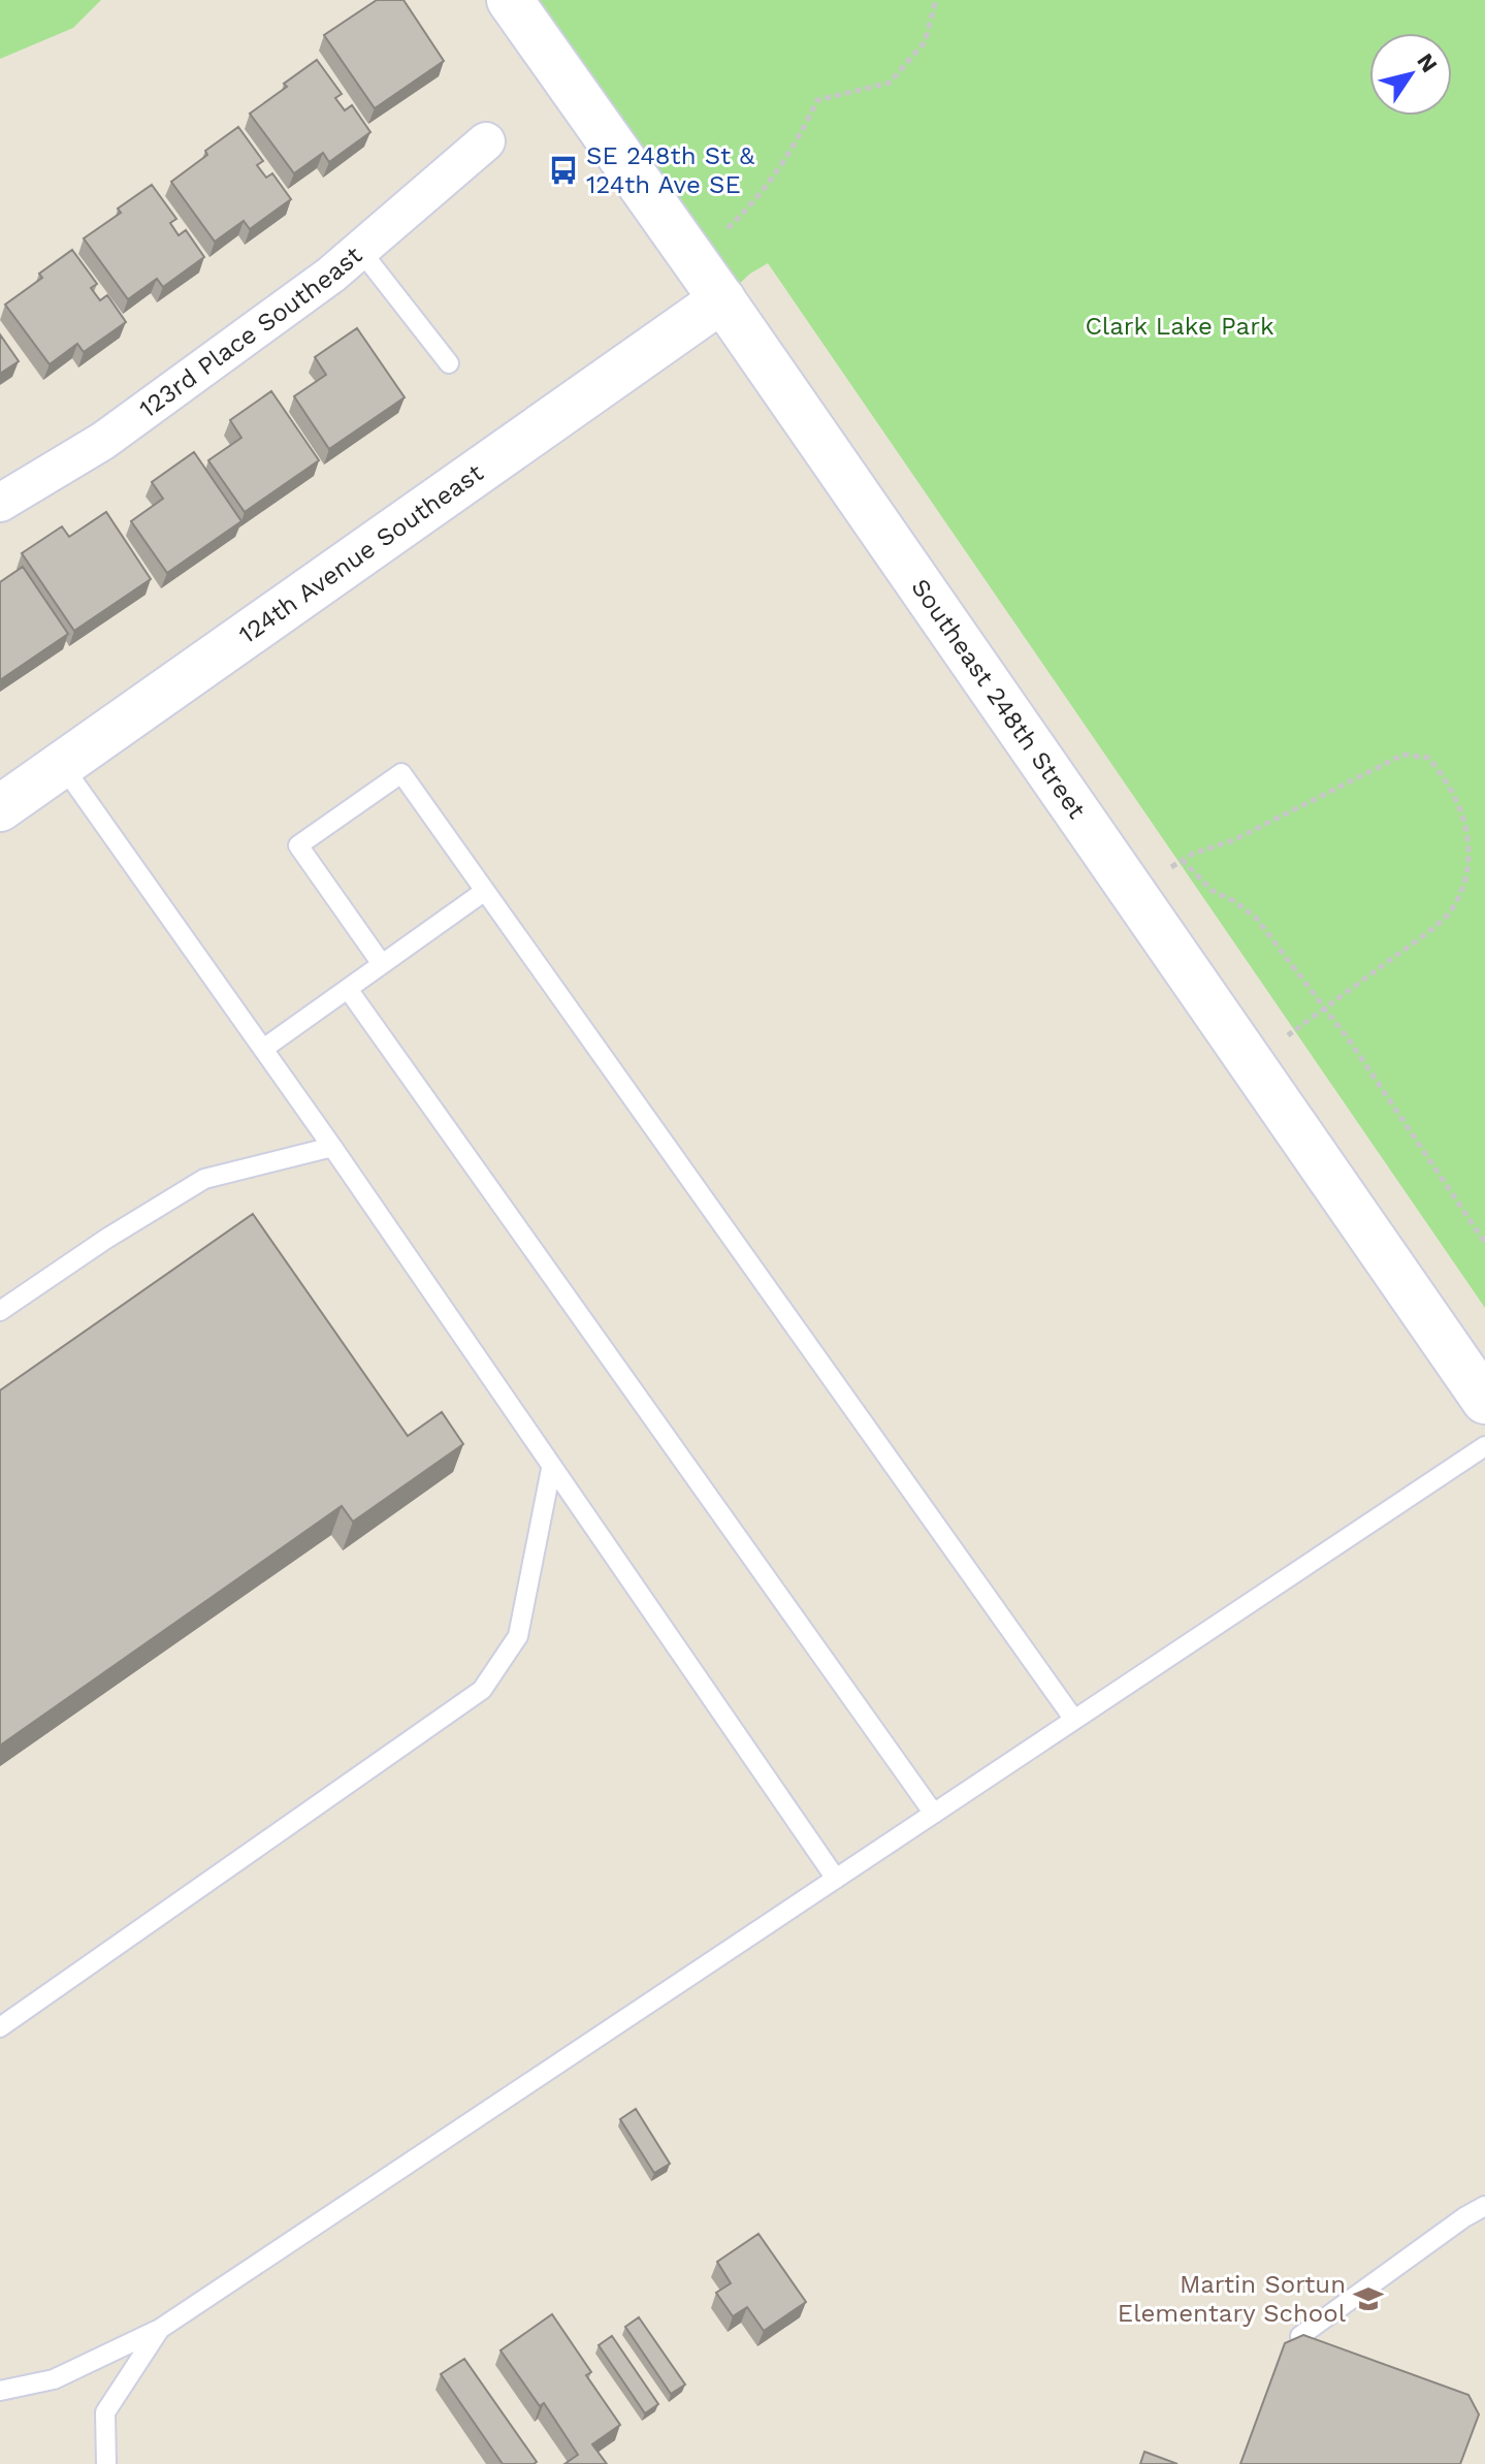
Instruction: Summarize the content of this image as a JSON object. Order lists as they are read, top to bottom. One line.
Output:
{"streets":{"street":["123rd Place Southeast","124th Avenue Southeast","Southeast 248th Street"]},"crossings":[["124th Avenue Southeast","Southeast 248th Street"]],"parks":["Clark Lake Park"],"places":{"bus stop":["SE 248th St & 124th Ave SE"],"school or university":["Martin Sortun Elementary School"]},"north":"top right"}
